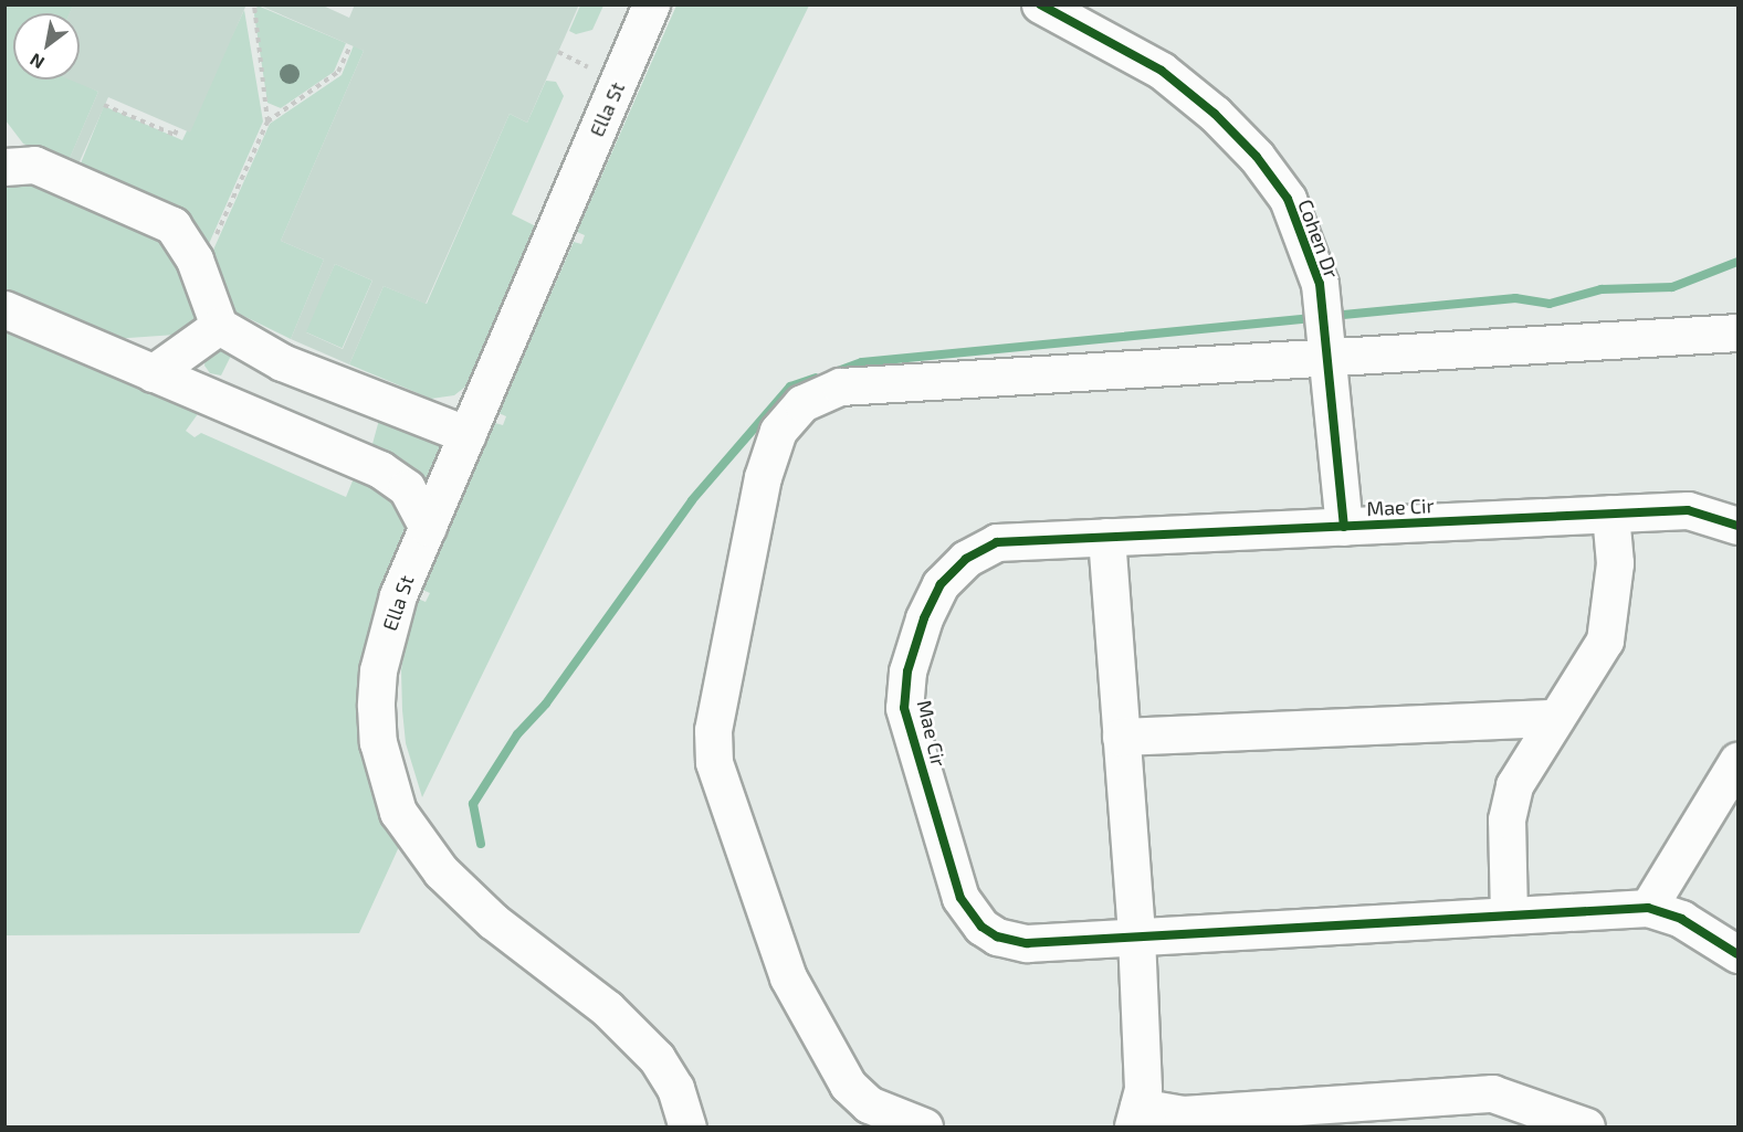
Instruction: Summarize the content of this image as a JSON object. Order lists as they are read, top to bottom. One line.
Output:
{"streets":{"street":["Ella St","Cohen Dr","Mae Cir"]},"crossings":[["Cohen Dr","Mae Cir"]],"north":"bottom left"}
